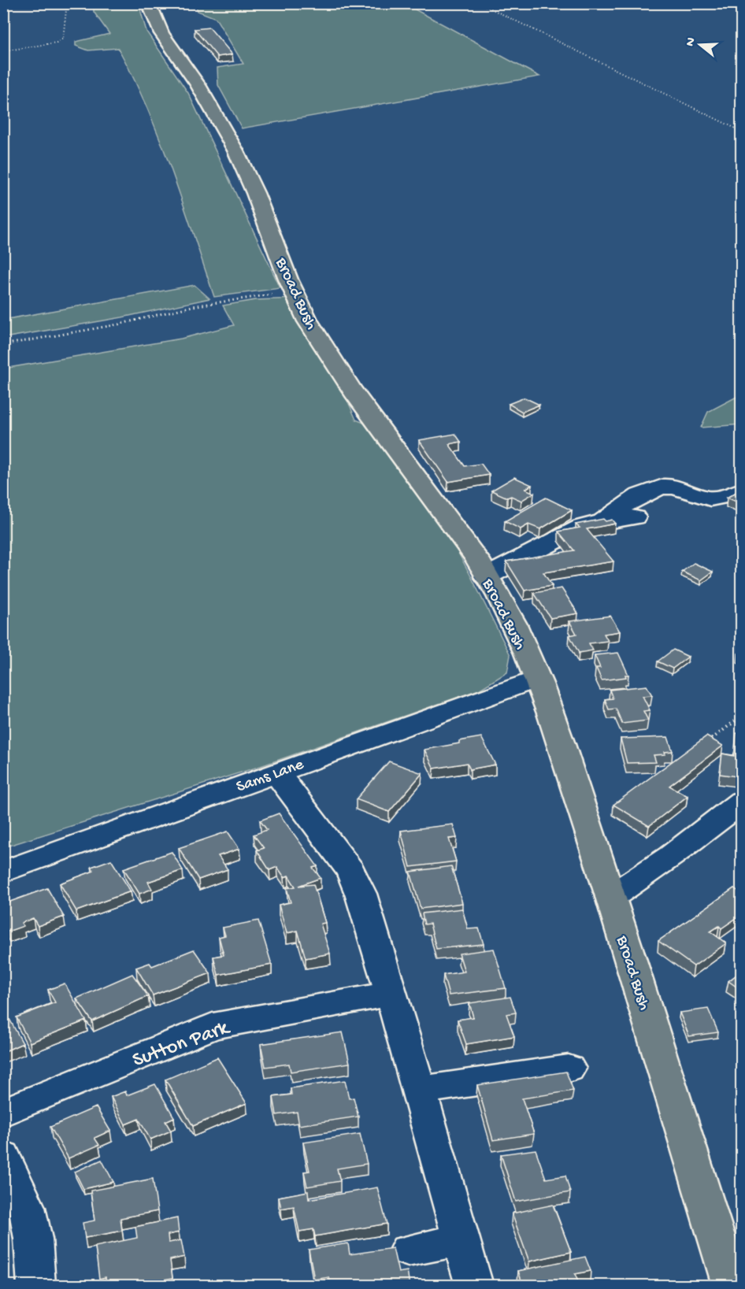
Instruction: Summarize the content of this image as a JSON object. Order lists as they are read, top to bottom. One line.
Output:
{"streets":{"main road":["Broad Bush"],"street":["Sams Lane","Sutton Park"]},"crossings":[["Broad Bush","Sams Lane"]],"north":"left"}
